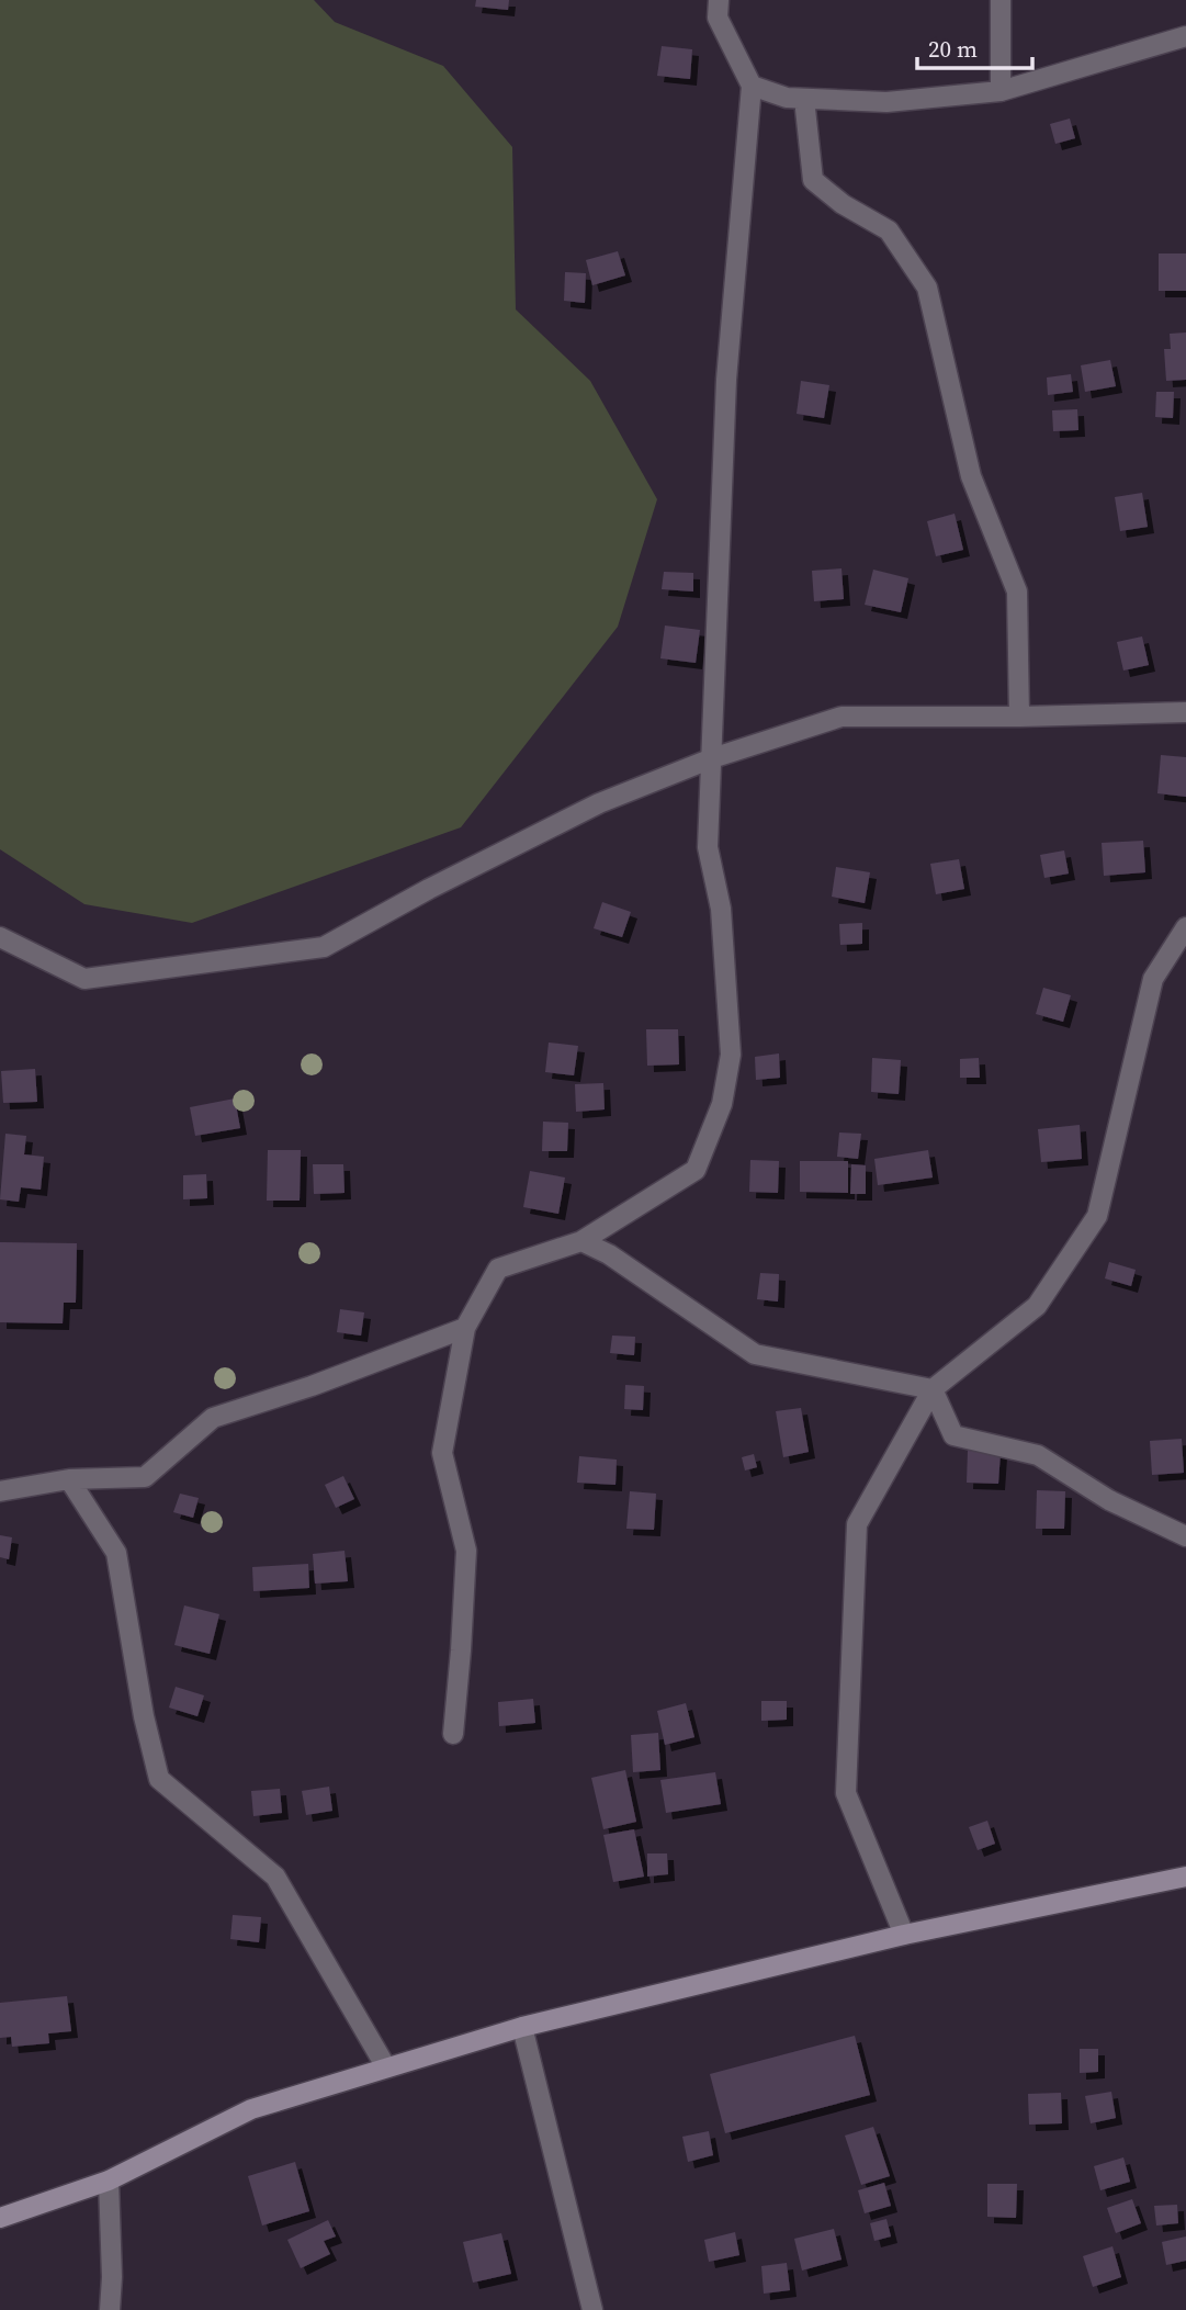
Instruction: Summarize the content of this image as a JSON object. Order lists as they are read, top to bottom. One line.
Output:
{"scale_bar":"20 m"}
